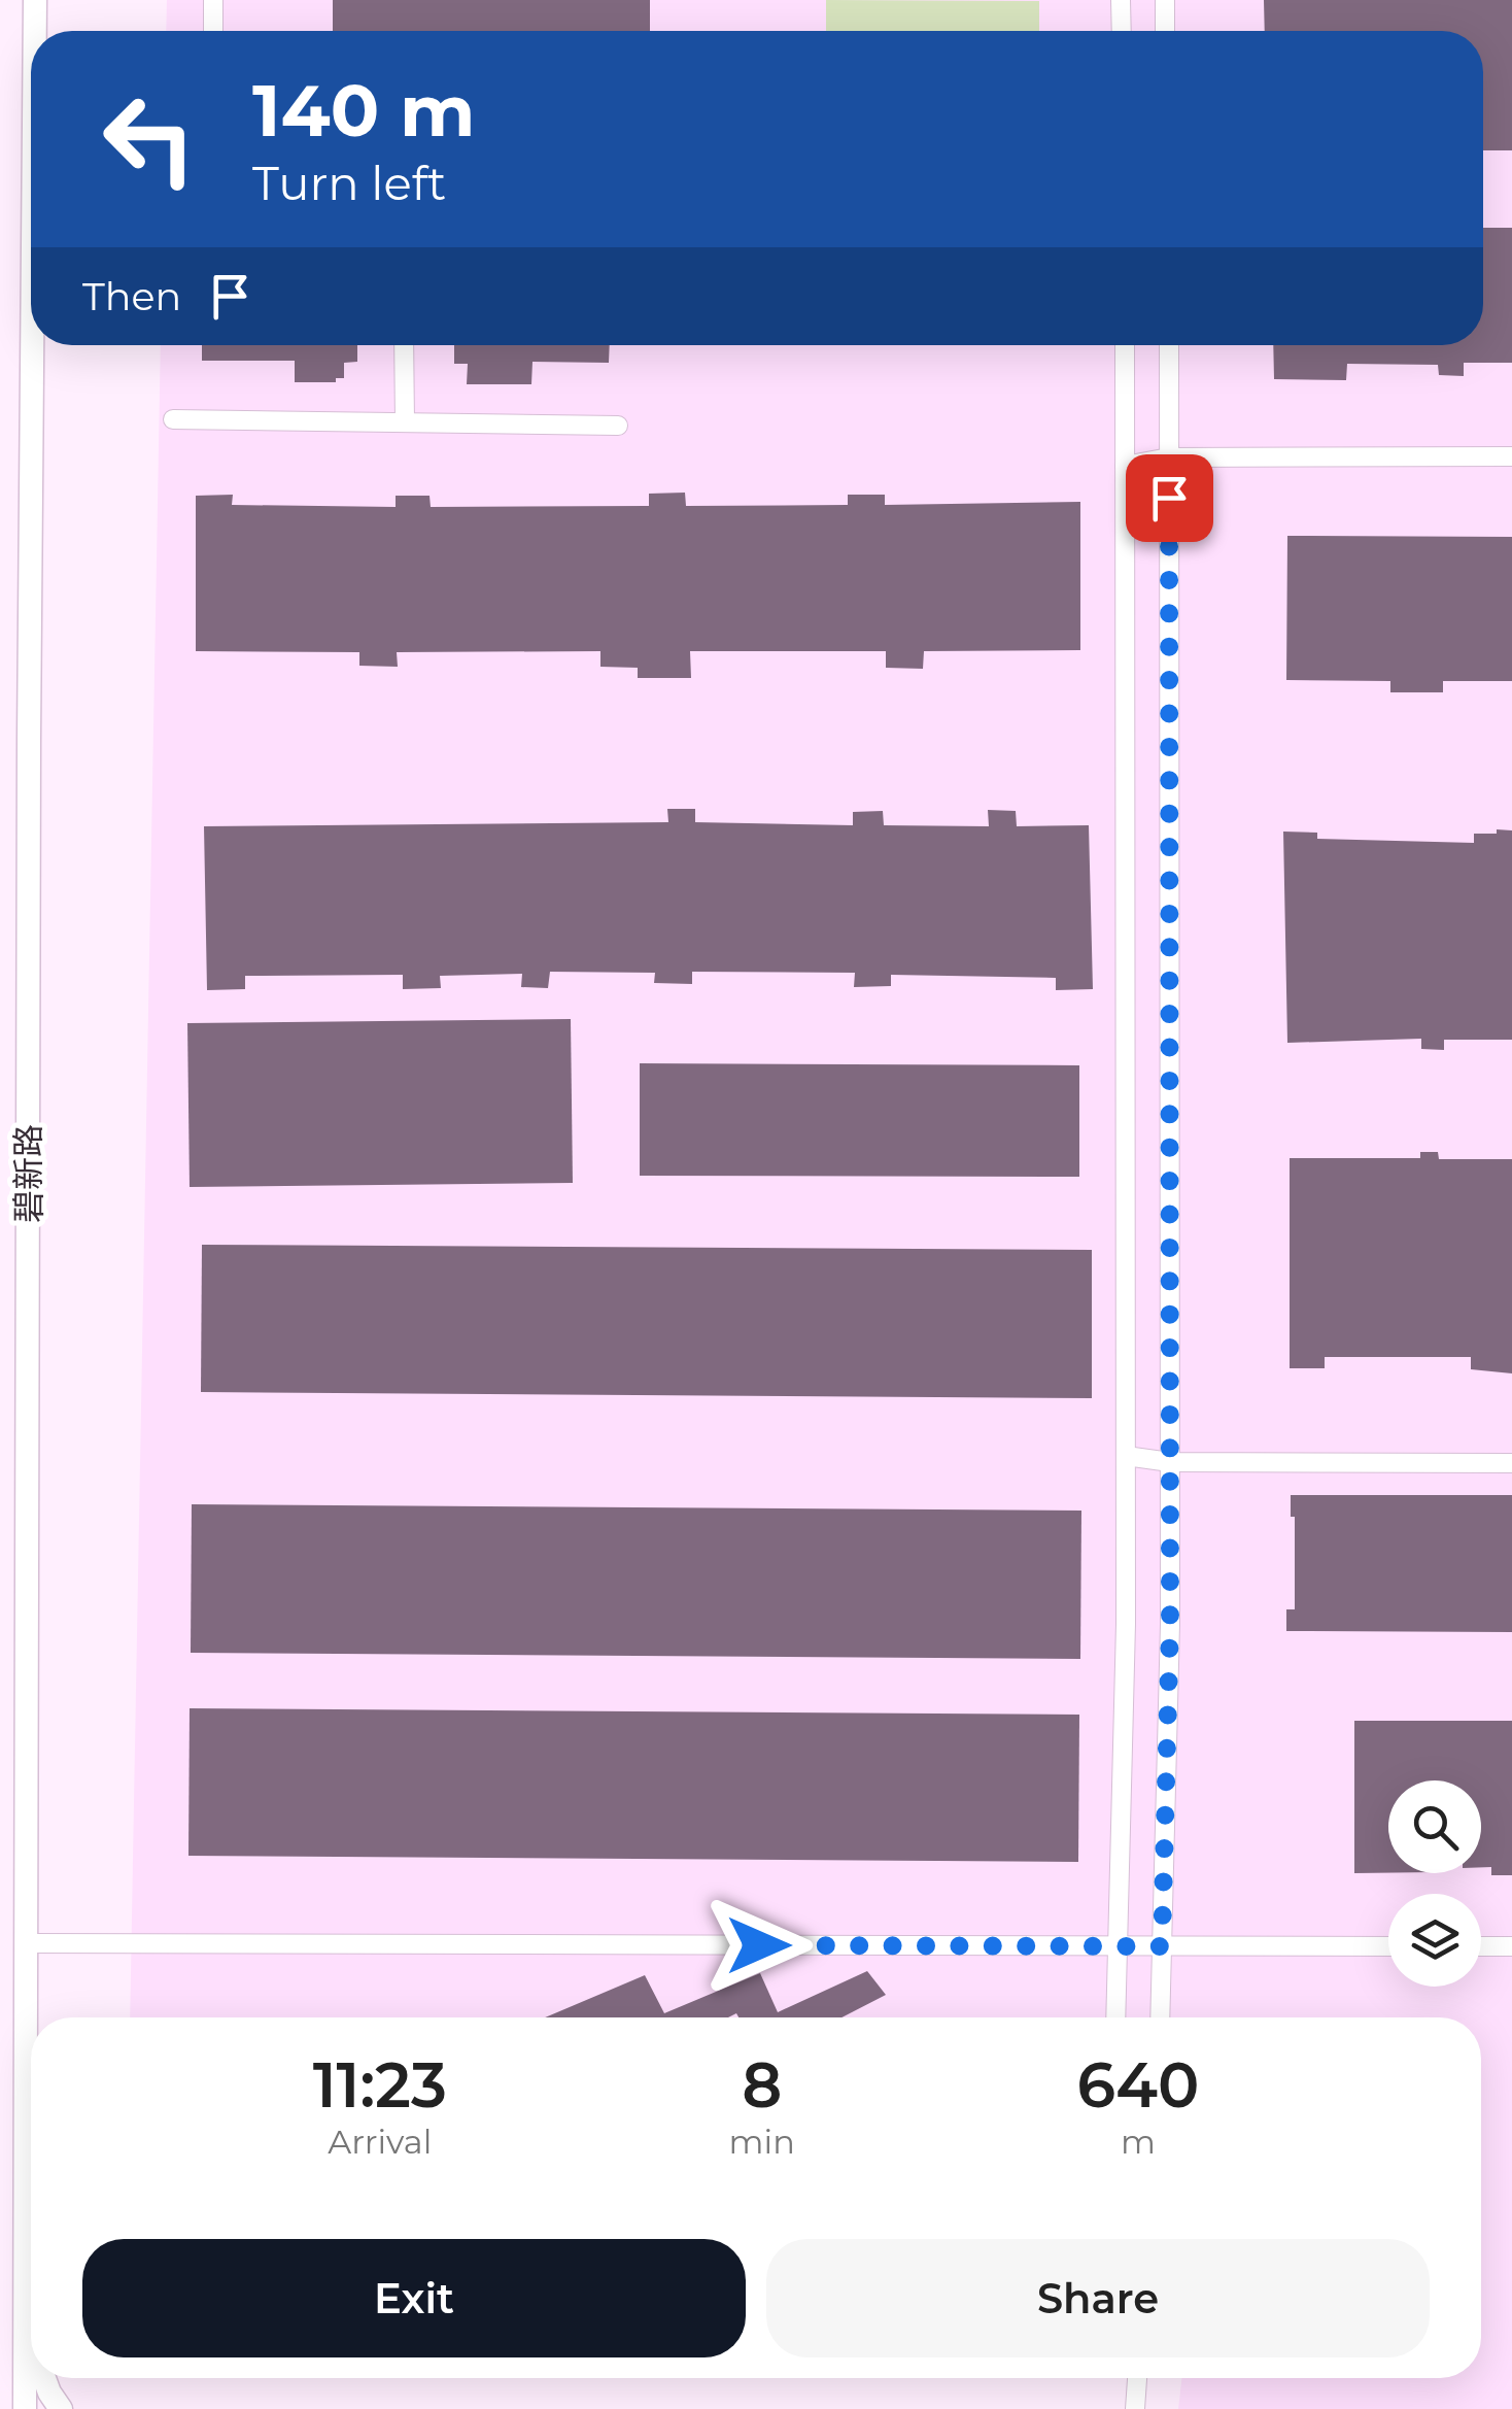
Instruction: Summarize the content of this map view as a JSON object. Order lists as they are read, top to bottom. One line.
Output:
{"streets":{"main road":["碧新路"]},"page":{"turn":["140 m","Turn left"],"then":"Then","eta":["11:23","Arrival","8","min","640","m"],"buttons":["Exit","Share"]}}
